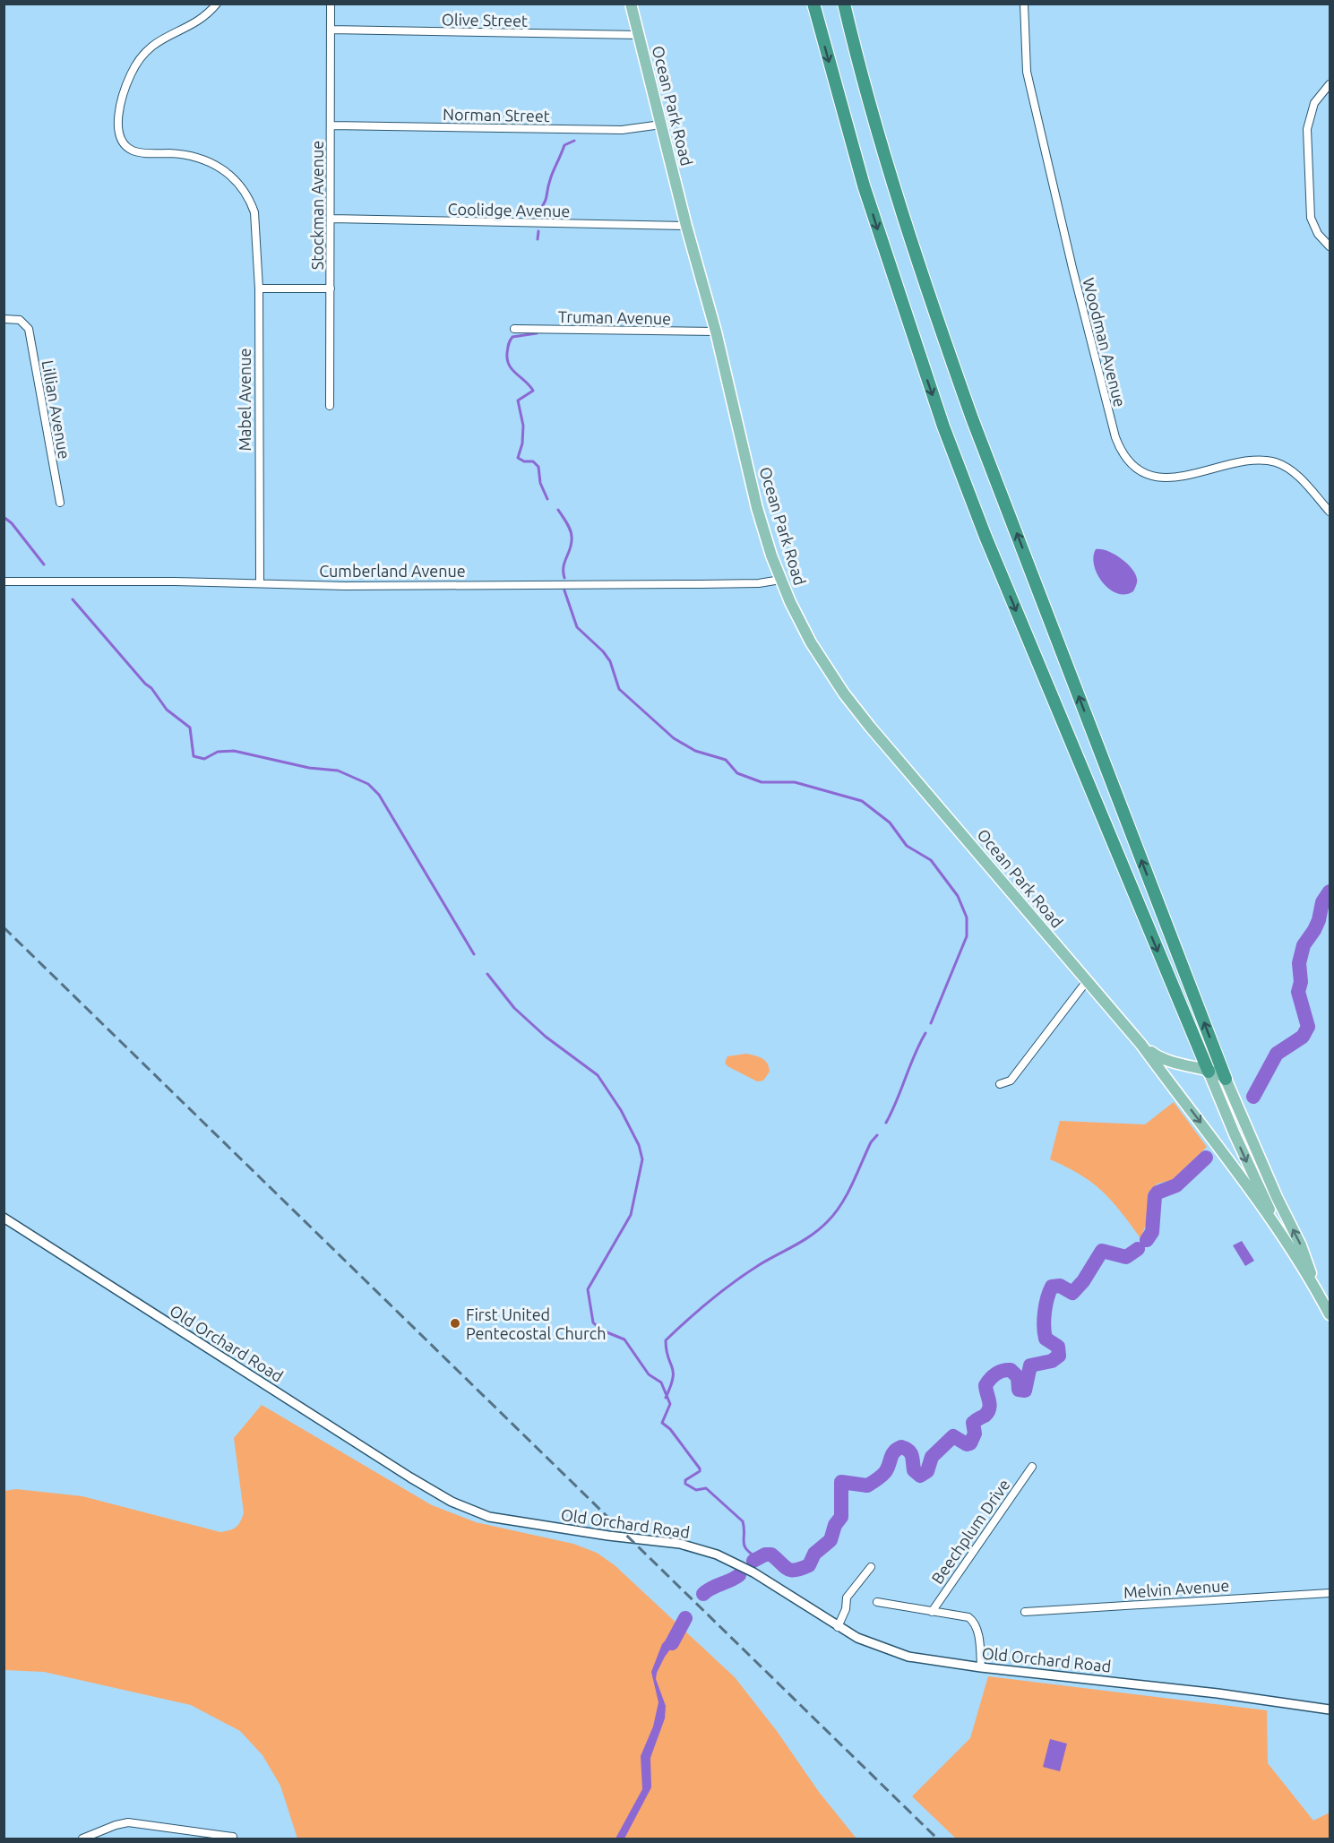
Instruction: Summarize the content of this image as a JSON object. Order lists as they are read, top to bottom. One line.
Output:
{"streets":{"main road":["Ocean Park Road"],"street":["Olive Street","Norman Street","Stockman Avenue","Coolidge Avenue","Truman Avenue","Woodman Avenue","Mabel Avenue","Lillian Avenue","Cumberland Avenue","Old Orchard Road","Beechplum Drive","Melvin Avenue"]},"crossings":[["Olive Street","Ocean Park Road"],["Olive Street","Stockman Avenue"],["Ocean Park Road","Norman Street"],["Ocean Park Road","Coolidge Avenue"],["Ocean Park Road","Truman Avenue"],["Ocean Park Road","Cumberland Avenue"],["Norman Street","Stockman Avenue"],["Stockman Avenue","Coolidge Avenue"],["Mabel Avenue","Cumberland Avenue"]],"places":["First United Pentecostal Church"]}
